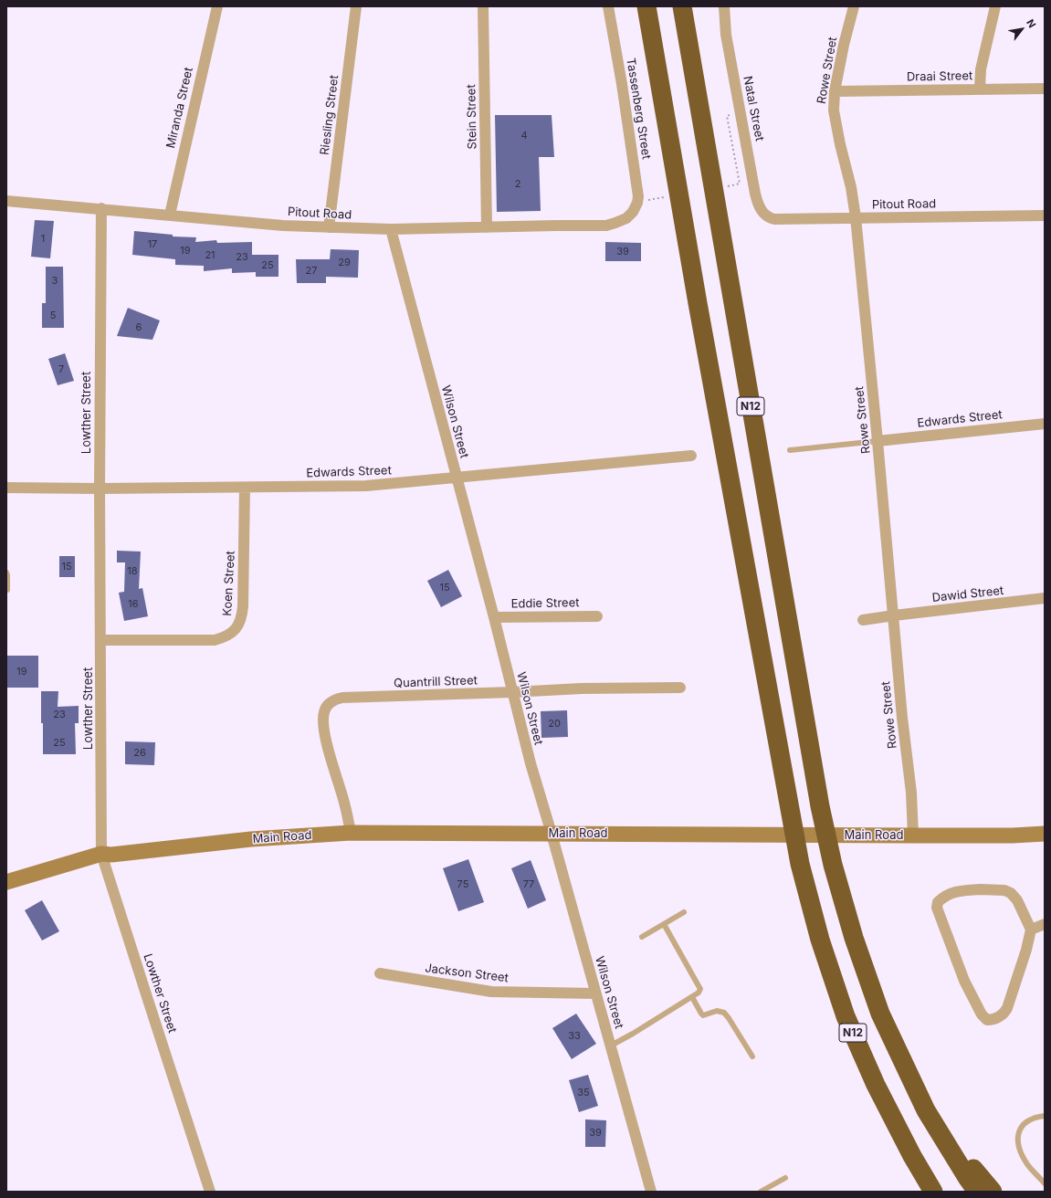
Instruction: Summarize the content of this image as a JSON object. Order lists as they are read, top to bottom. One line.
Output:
{"streets":{"highway":["N12"],"street":["Rowe Street","Draai Street","Miranda Street","Tassenberg Street","Natal Street","Riesling Street","Stein Street","Pitout Road","Lowther Street","Edwards Street","Wilson Street","Koen Street","Dawid Street","Eddie Street","Quantrill Street","Main Road","Jackson Street"]},"crossings":[["Rowe Street","Draai Street"],["Rowe Street","Pitout Road"],["Rowe Street","Edwards Street"],["Rowe Street","Dawid Street"],["Rowe Street","Main Road"],["Miranda Street","Pitout Road"],["Tassenberg Street","Pitout Road"],["Natal Street","Pitout Road"],["Riesling Street","Pitout Road"],["Stein Street","Pitout Road"],["Pitout Road","Lowther Street"],["Pitout Road","Wilson Street"],["Lowther Street","Edwards Street"],["Lowther Street","Koen Street"],["Lowther Street","Main Road"],["Edwards Street","Wilson Street"],["Edwards Street","Koen Street"],["Wilson Street","Eddie Street"],["Wilson Street","Quantrill Street"],["Wilson Street","Main Road"],["Wilson Street","Jackson Street"],["Quantrill Street","Main Road"]],"house_numbers":["4","2","1","17","19","39","21","23","29","25","27","3","5","6","7","15","18","15","16","19","23","20","25","26","75","77","33","35","39"],"north":"top right"}
